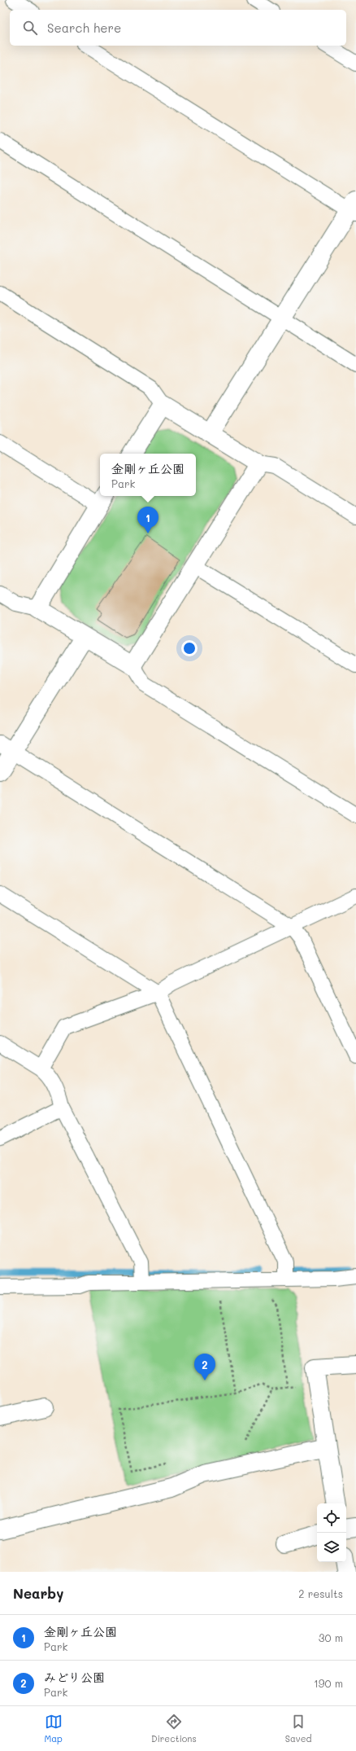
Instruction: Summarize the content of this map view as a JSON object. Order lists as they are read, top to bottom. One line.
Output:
{"page":{"search":"Search here","popup":["金剛ヶ丘公園","Park"],"pins":["1","2"],"heading":["Nearby","2 results"],"list":[{"mark":"1","name":"金剛ヶ丘公園","note":"Park","value":"30 m"},{"mark":"2","name":"みどり公園","note":"Park","value":"190 m"}],"nav":["Map","Directions","Saved"]}}
